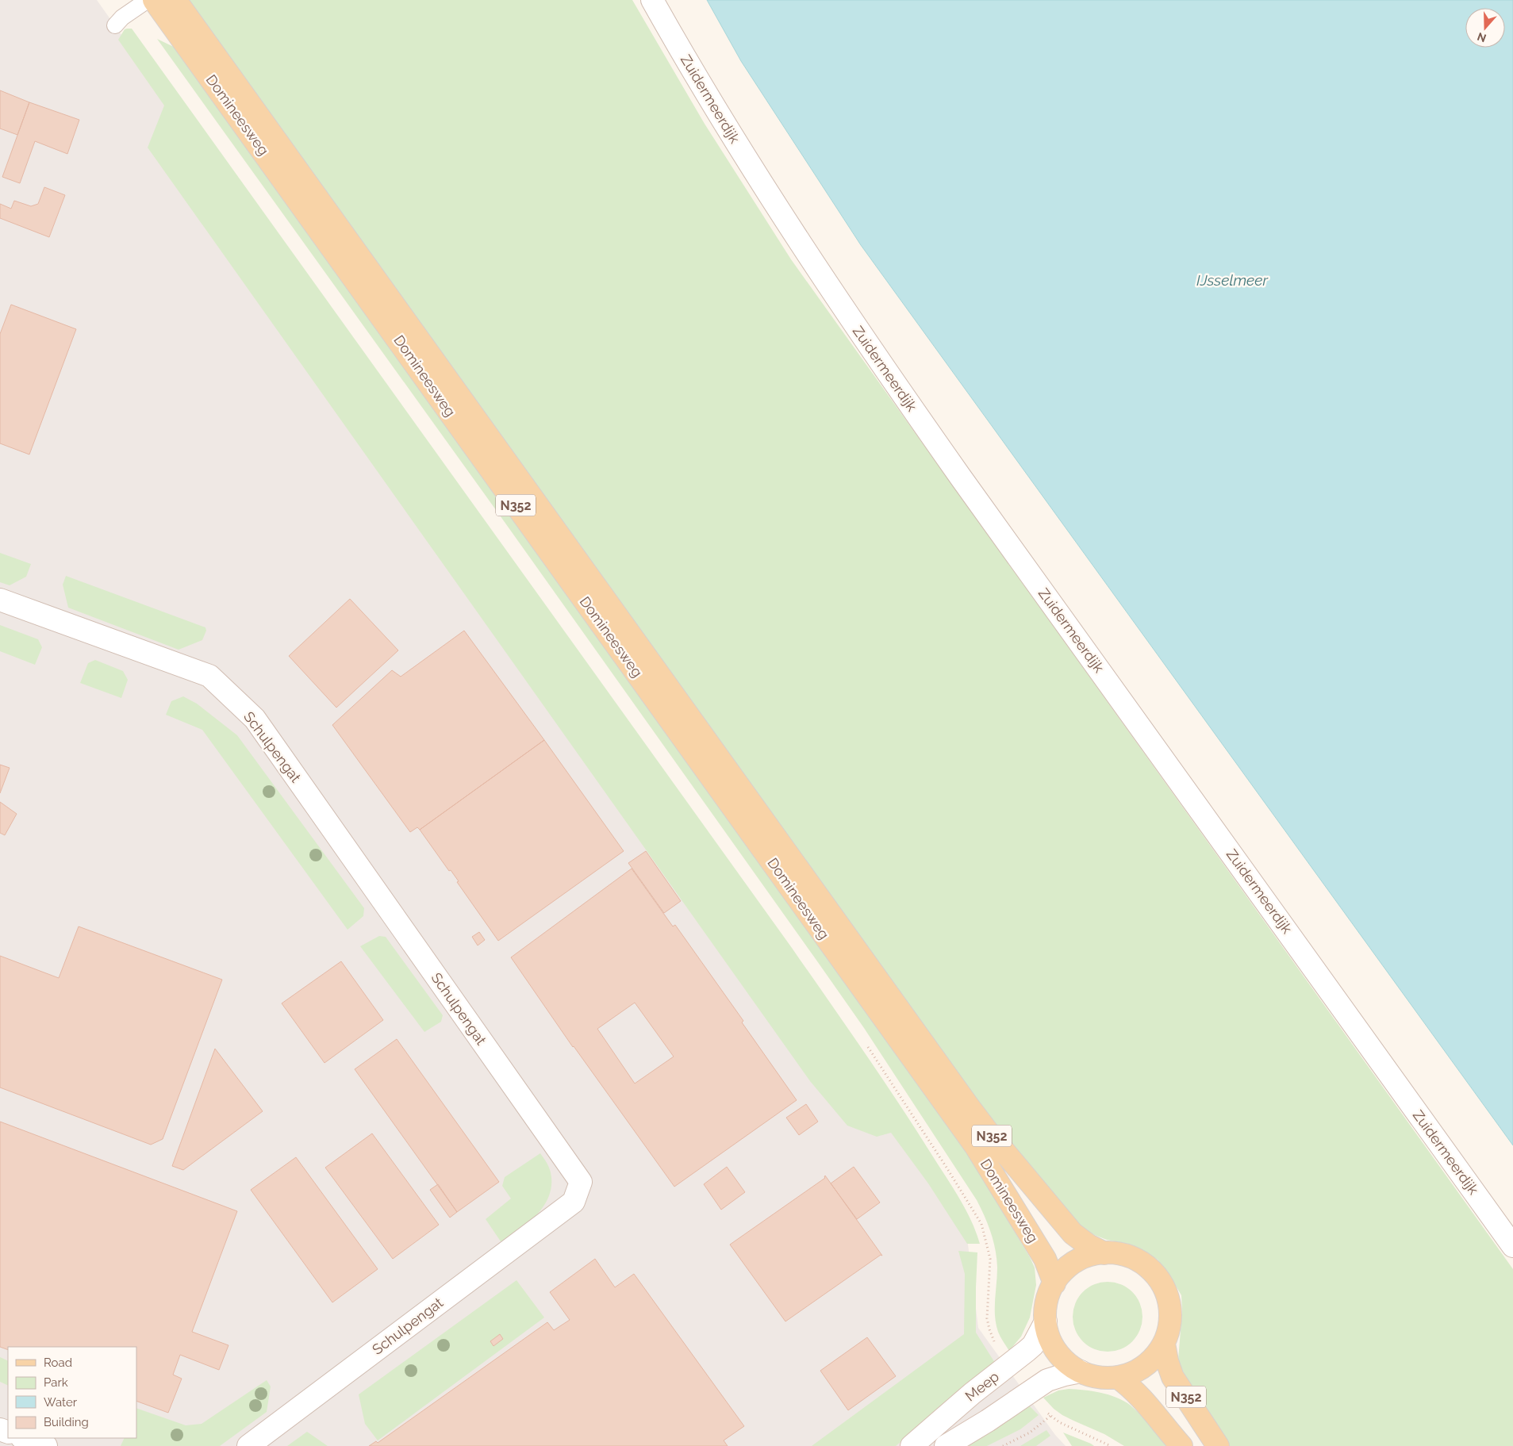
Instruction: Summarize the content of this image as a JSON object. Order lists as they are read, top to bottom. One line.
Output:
{"streets":{"main road":["Domineesweg","N352"],"street":["Zuidermeerdijk","Schulpengat","Meep"]},"crossings":[["Domineesweg","N352"],["Domineesweg","Meep"],["N352","Meep"]],"water":["IJsselmeer"],"legend":["Road","Park","Water","Building"],"north":"bottom"}
